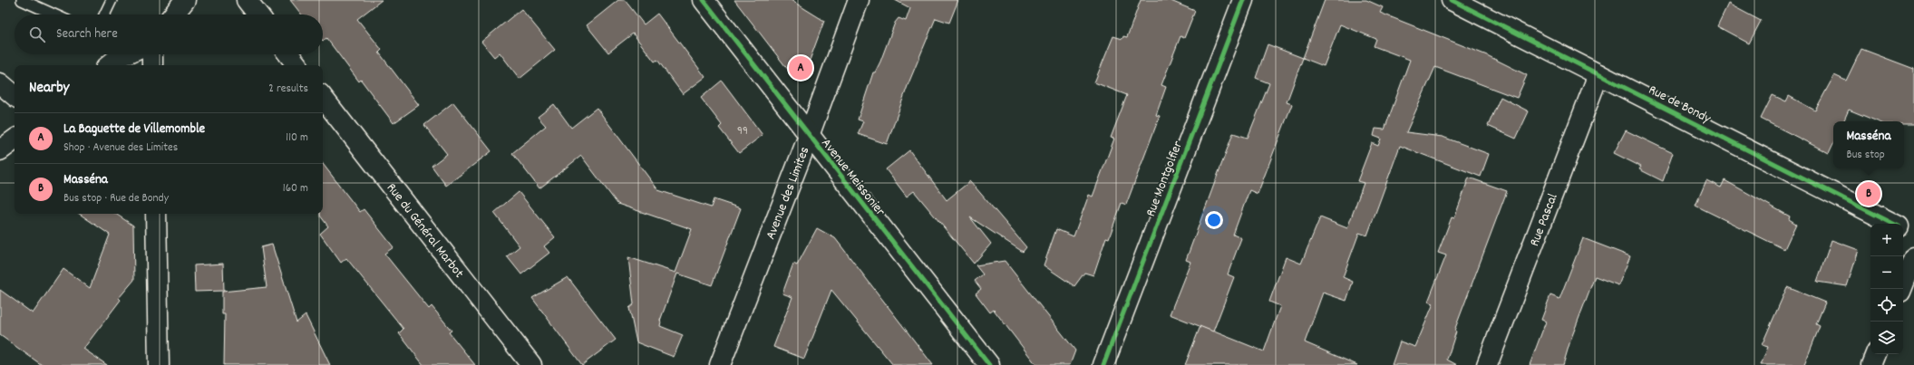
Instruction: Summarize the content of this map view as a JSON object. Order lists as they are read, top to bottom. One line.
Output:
{"streets":{"street":["Rue de Bondy","Avenue Meissonier","Rue Montgolfier","Avenue des Limites","Rue Pascal","Rue du Général Marbot"]},"crossings":[["Rue de Bondy","Rue Pascal"],["Avenue Meissonier","Avenue des Limites"]],"house_numbers":["99"],"page":{"search":"Search here","pins":["A","B"],"heading":["Nearby","2 results"],"list":[{"mark":"A","name":"La Baguette de Villemomble","note":"Shop · Avenue des Limites","value":"110 m"},{"mark":"B","name":"Masséna","note":"Bus stop · Rue de Bondy","value":"160 m"}],"popup":["Masséna","Bus stop"],"map_buttons":["+","−"]}}
